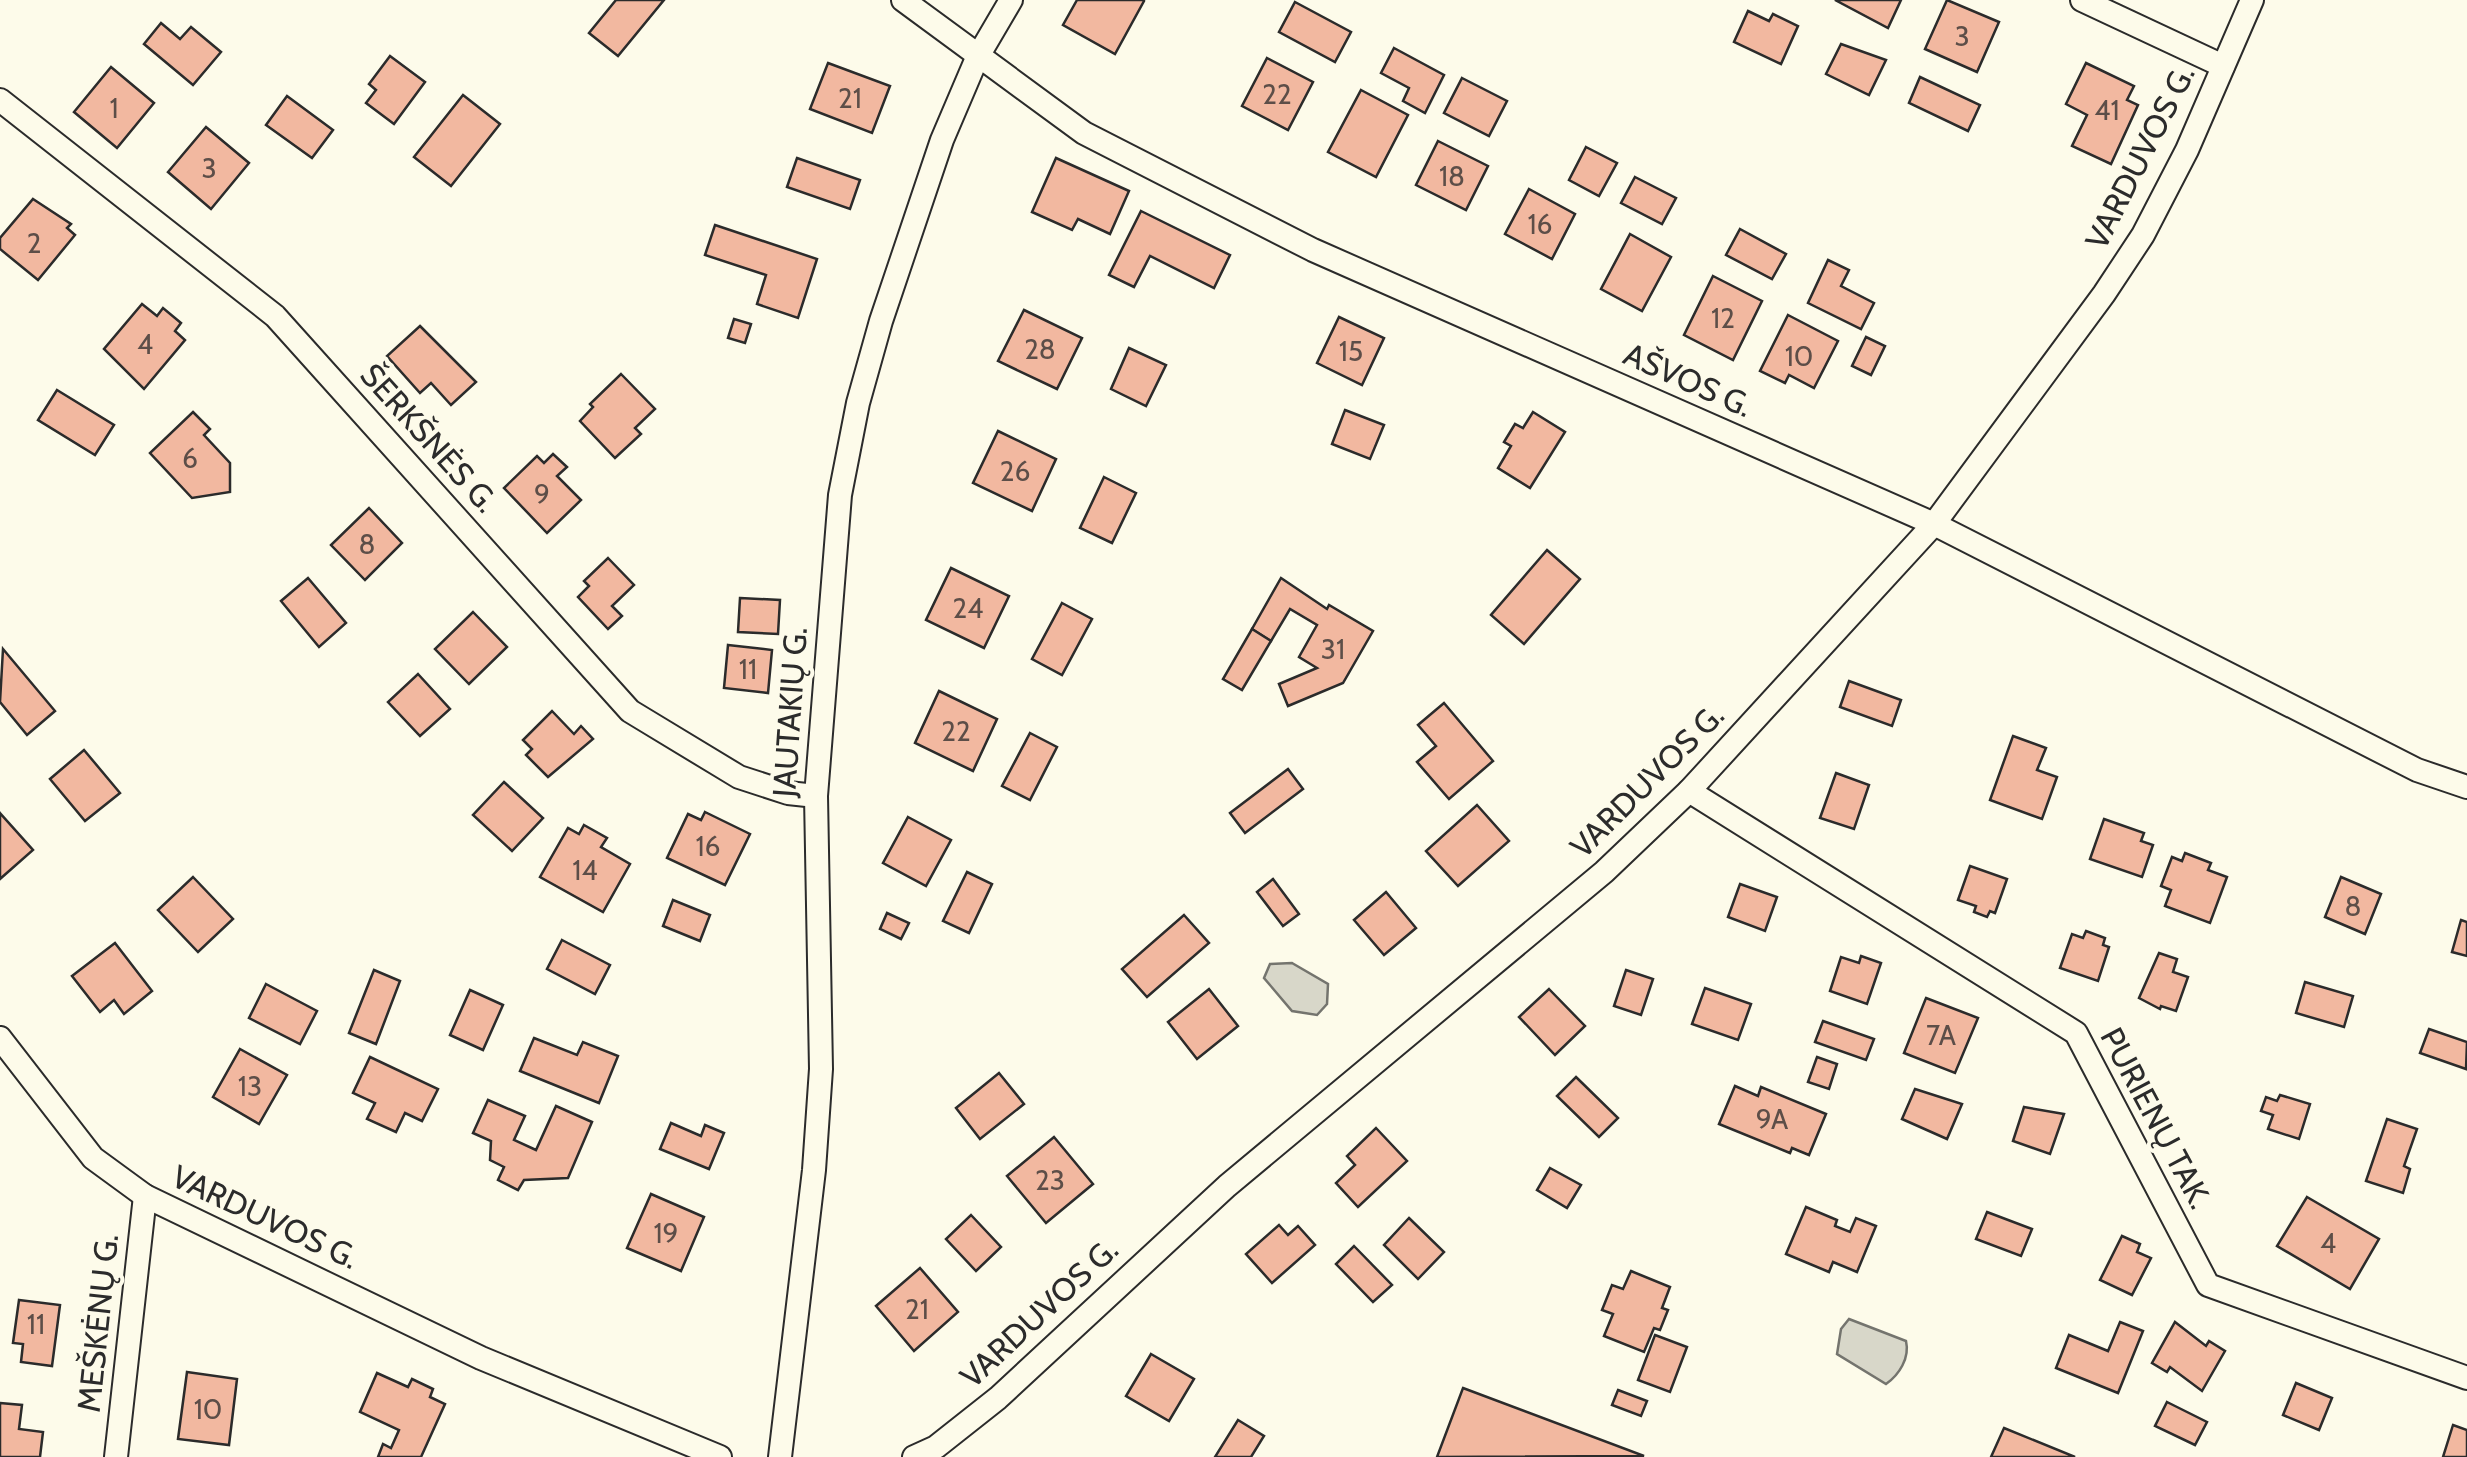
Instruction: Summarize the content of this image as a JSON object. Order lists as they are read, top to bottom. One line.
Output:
{"streets":{"street":["VARDUVOS G.","AŠVOS G.","ŠERKŠNĖS G.","JAUTAKIŲ G.","PURIENŲ TAK.","MEŠKĖNŲ G."]},"crossings":[["VARDUVOS G.","AŠVOS G."],["VARDUVOS G.","PURIENŲ TAK."],["VARDUVOS G.","MEŠKĖNŲ G."],["AŠVOS G.","JAUTAKIŲ G."],["ŠERKŠNĖS G.","JAUTAKIŲ G."]],"house_numbers":["3","22","21","1","41","3","18","16","2","12","4","28","15","10","6","26","9","8","24","31","11","22","16","14","8","7A","13","9A","23","19","4","21","11","10"]}
